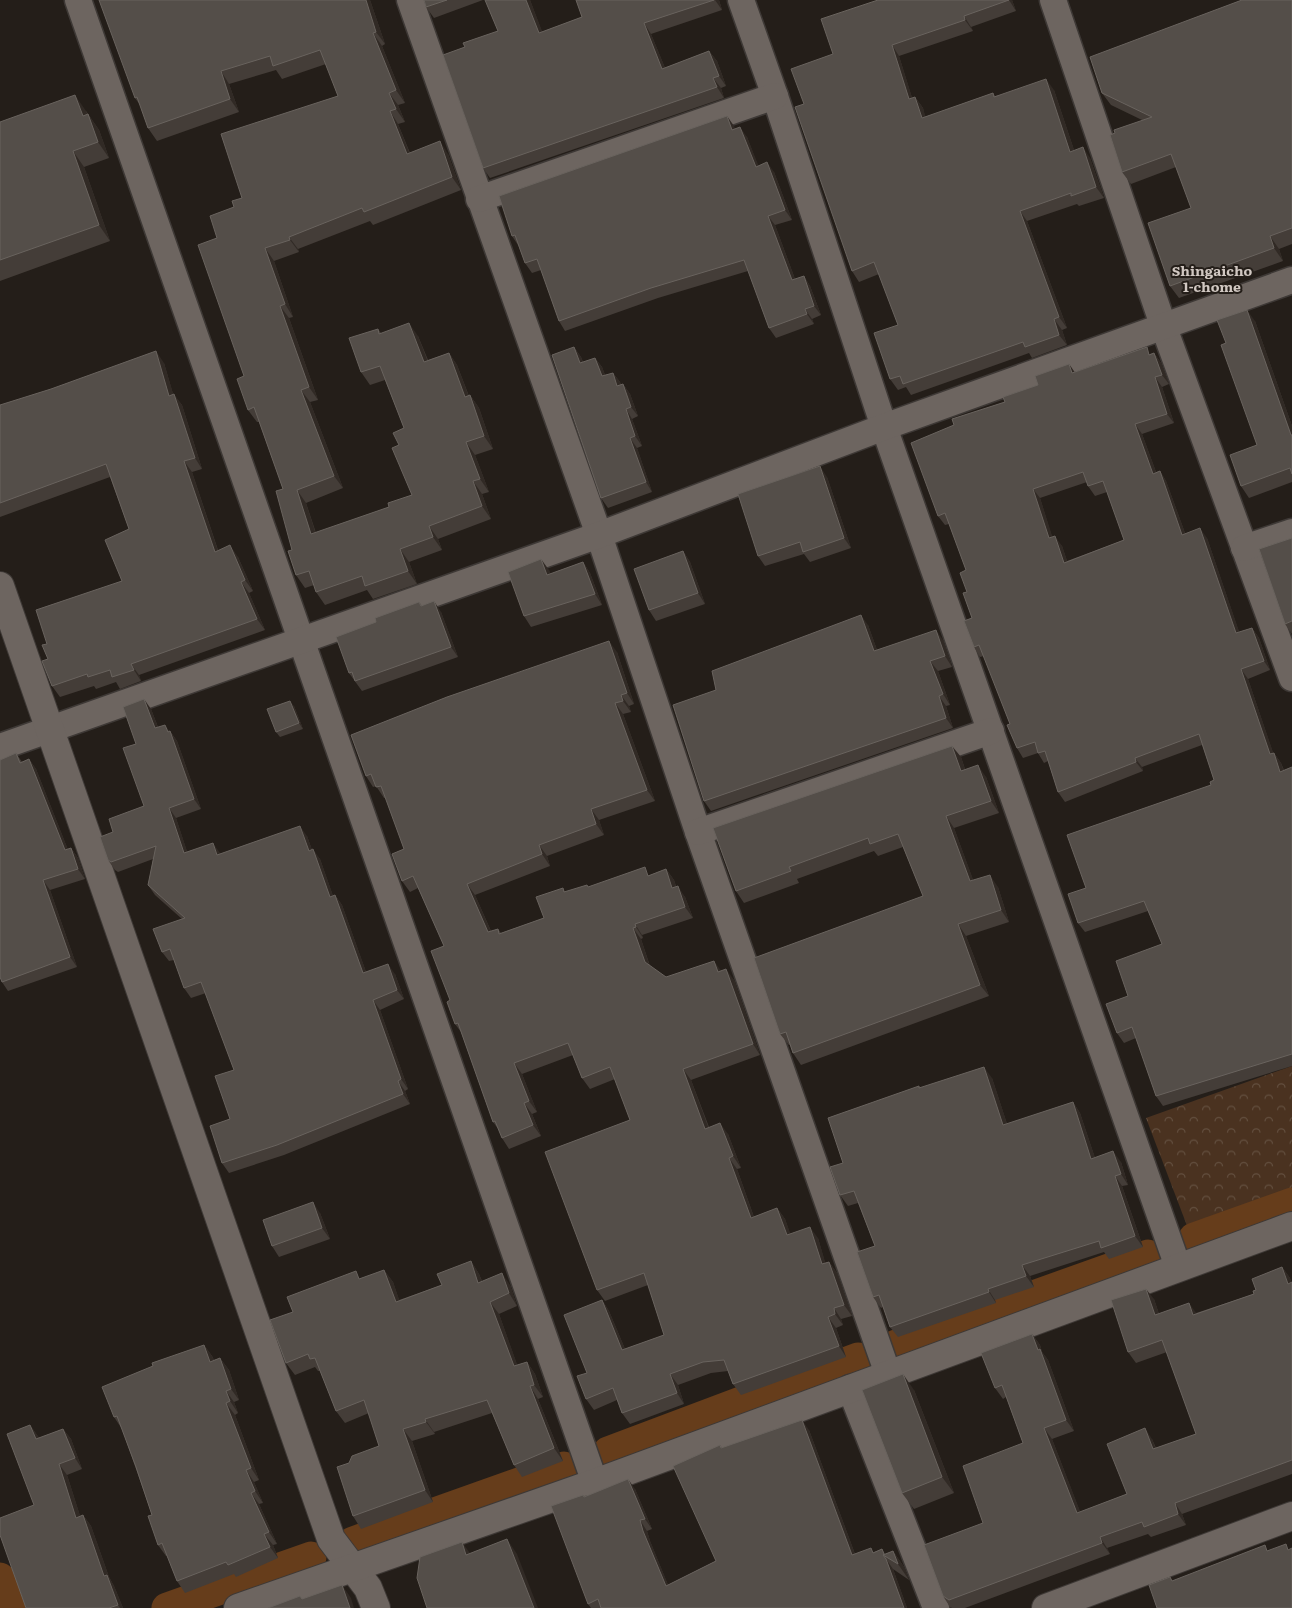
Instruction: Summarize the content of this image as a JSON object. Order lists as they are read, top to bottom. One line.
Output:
{"districts":["Shingaicho 1-chome"]}
